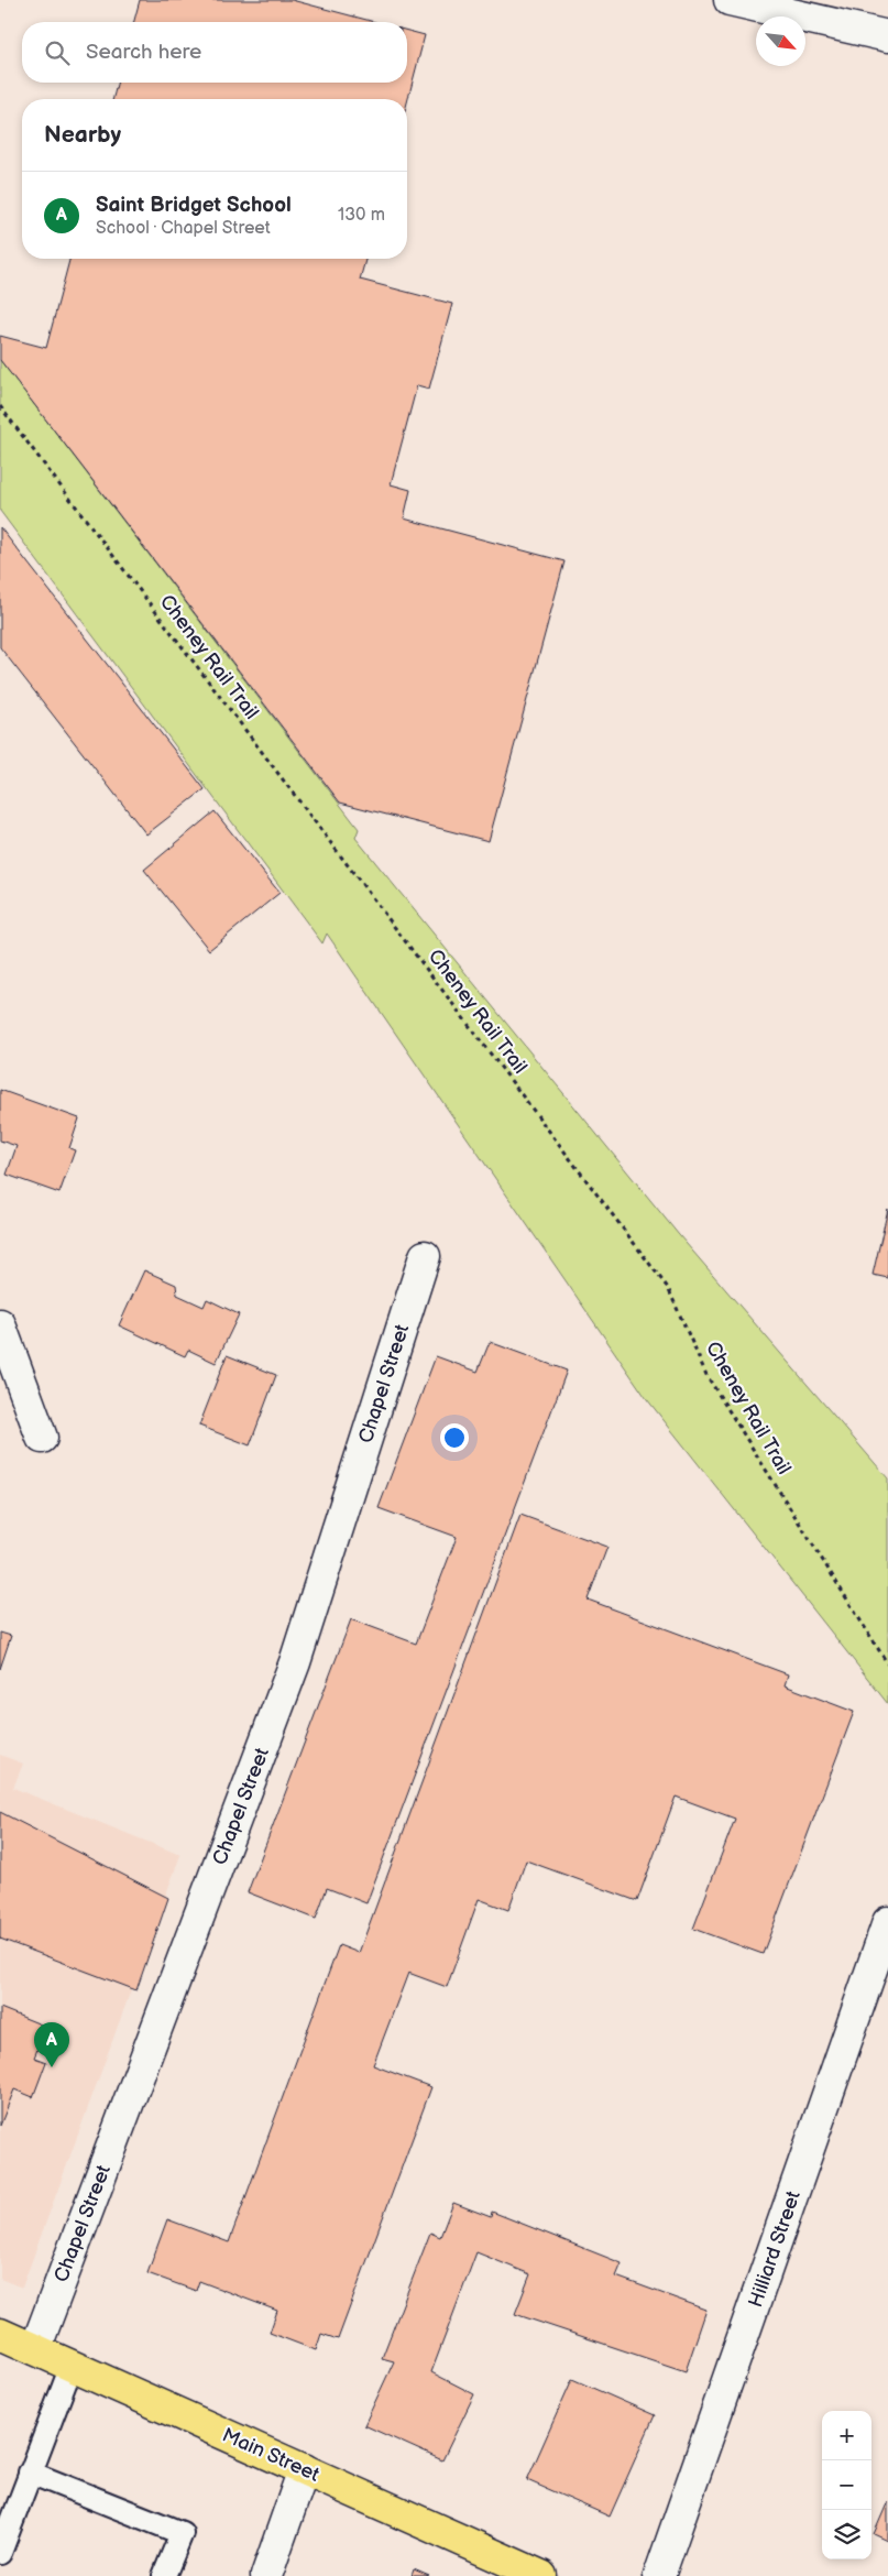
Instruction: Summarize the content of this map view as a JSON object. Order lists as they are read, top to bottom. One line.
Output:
{"streets":{"main road":["Main Street"],"street":["Chapel Street","Hilliard Street"],"path":["Cheney Rail Trail"]},"crossings":[["Chapel Street","Main Street"]],"north":"bottom right","page":{"search":"Search here","heading":"Nearby","list":[{"mark":"A","name":"Saint Bridget School","note":"School · Chapel Street","value":"130 m"}],"pins":"A","map_buttons":["+","−"]}}
